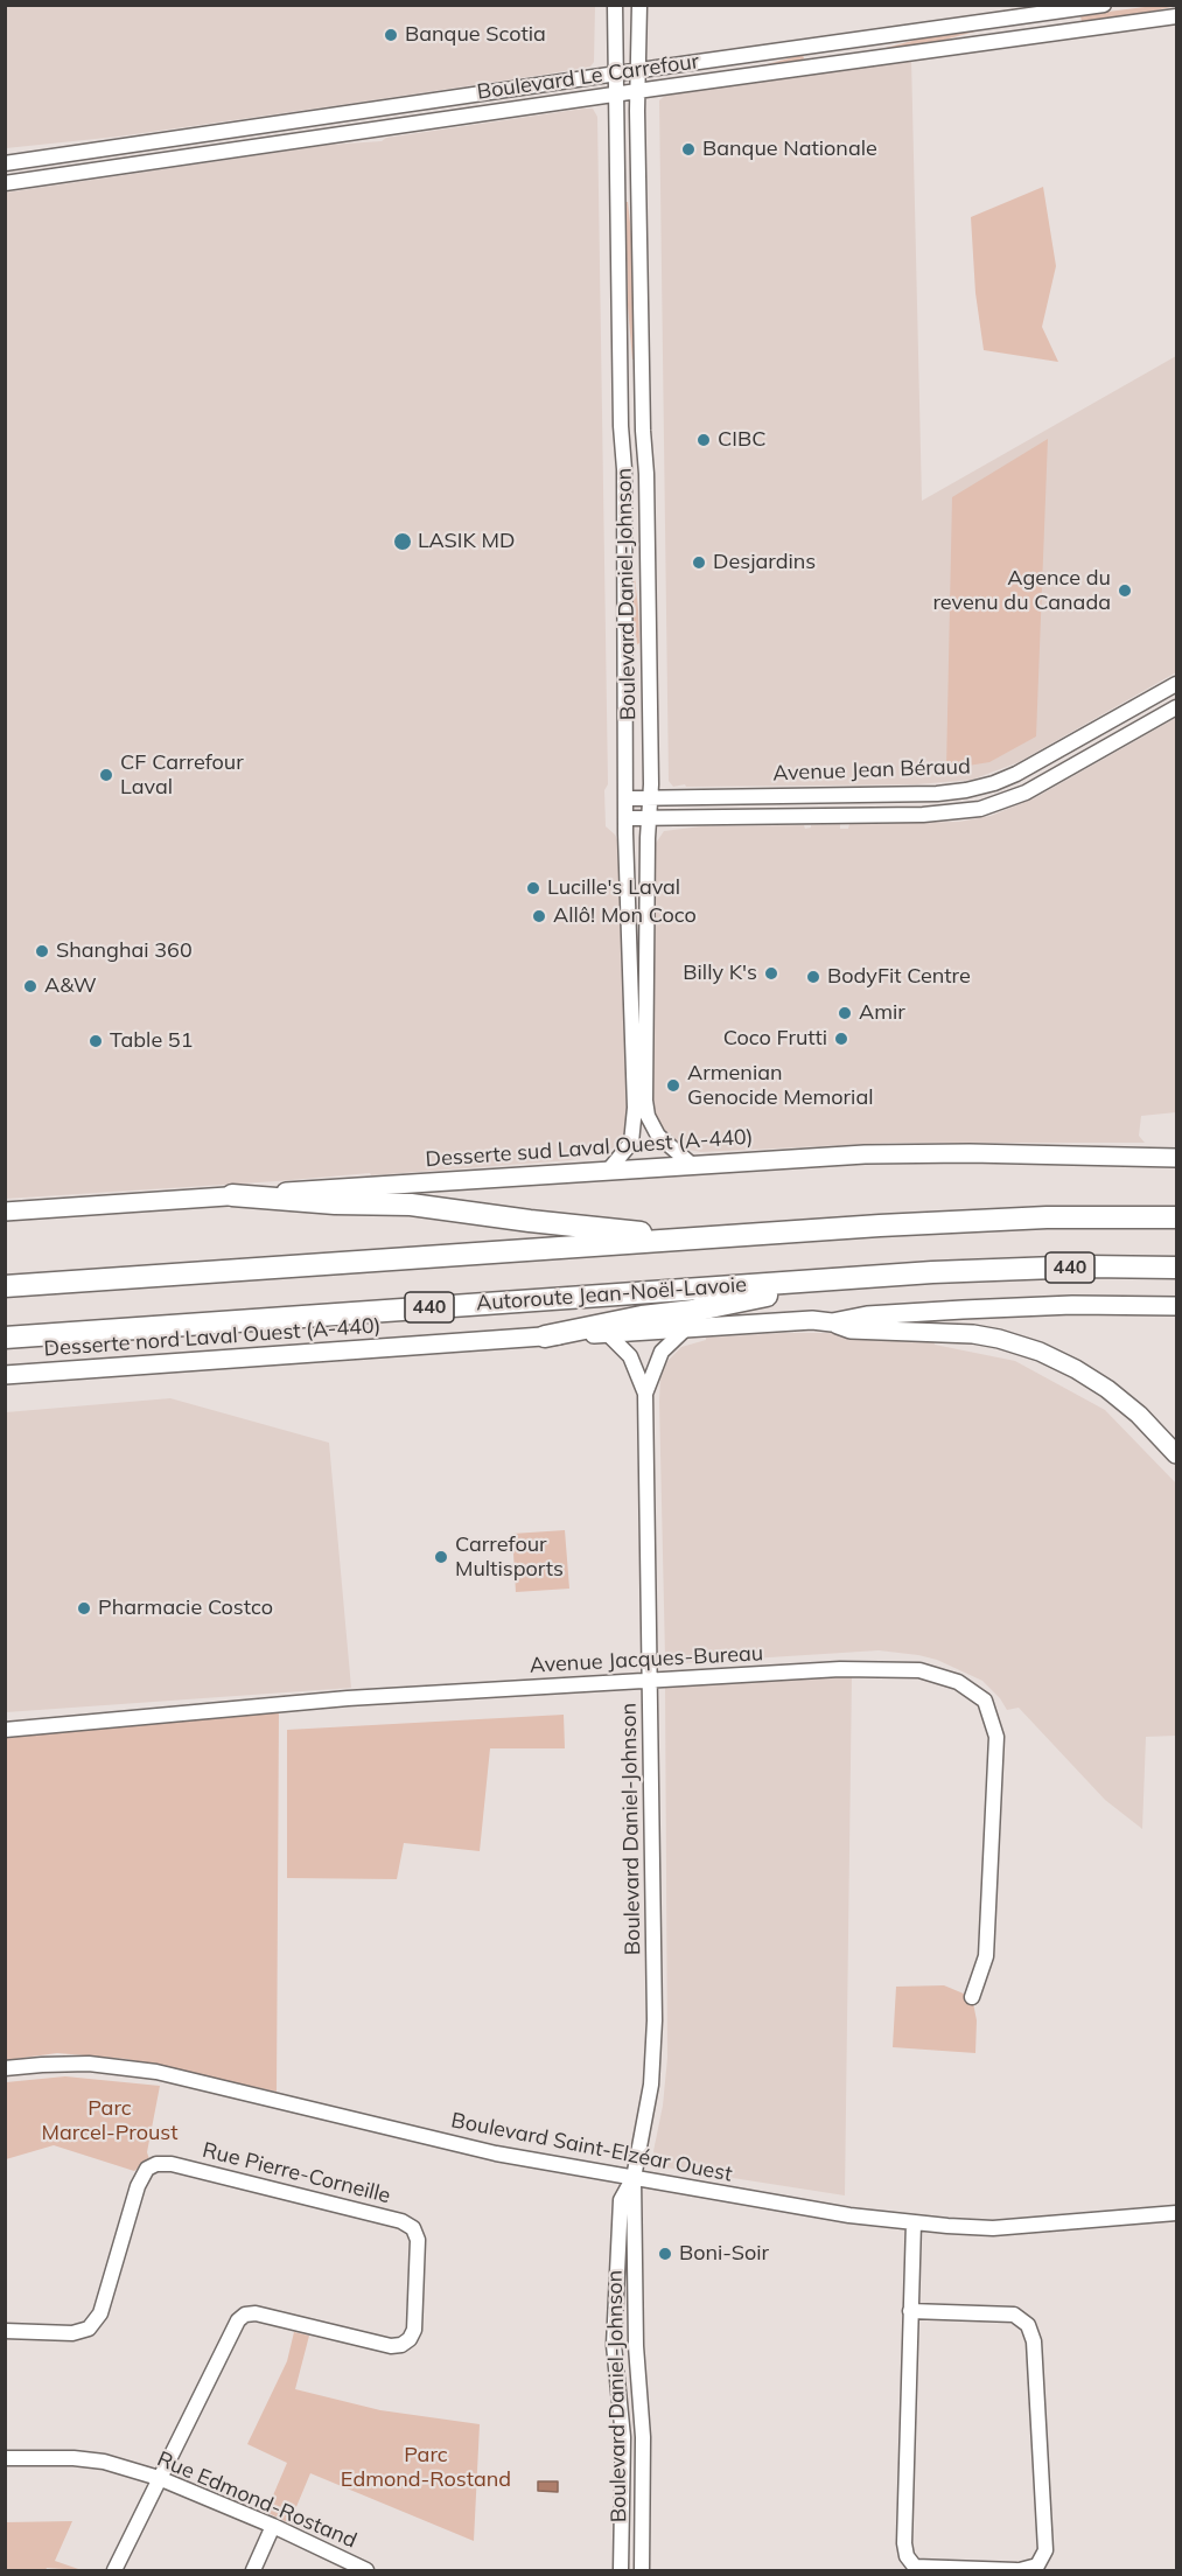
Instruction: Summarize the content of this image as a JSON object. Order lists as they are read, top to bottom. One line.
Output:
{"streets":{"highway":["440","Autoroute Jean-Noël-Lavoie"],"main road":["Desserte sud Laval Ouest (A-440)","Desserte nord Laval Ouest (A-440)"],"street":["Boulevard Le Carrefour","Boulevard Daniel-Johnson","Avenue Jean Béraud","Avenue Jacques-Bureau","Boulevard Saint-Elzéar Ouest","Rue Pierre-Corneille","Rue Edmond-Rostand"]},"crossings":[["Boulevard Le Carrefour","Boulevard Daniel-Johnson"],["Boulevard Daniel-Johnson","Avenue Jean Béraud"],["Boulevard Daniel-Johnson","Desserte sud Laval Ouest (A-440)"],["Boulevard Daniel-Johnson","Desserte nord Laval Ouest (A-440)"],["Boulevard Daniel-Johnson","Avenue Jacques-Bureau"],["Boulevard Daniel-Johnson","Boulevard Saint-Elzéar Ouest"],["Rue Pierre-Corneille","Rue Edmond-Rostand"]],"parks":["Parc Marcel-Proust","Parc Edmond-Rostand"],"places":["Banque Scotia","Banque Nationale","CIBC","LASIK MD","Desjardins","Agence du revenu du Canada","CF Carrefour Laval","Lucille's Laval","Allô! Mon Coco","Shanghai 360","Billy K's","BodyFit Centre","A&W","Amir","Coco Frutti","Table 51","Armenian Genocide Memorial","Carrefour Multisports","Pharmacie Costco","Boni-Soir"]}
